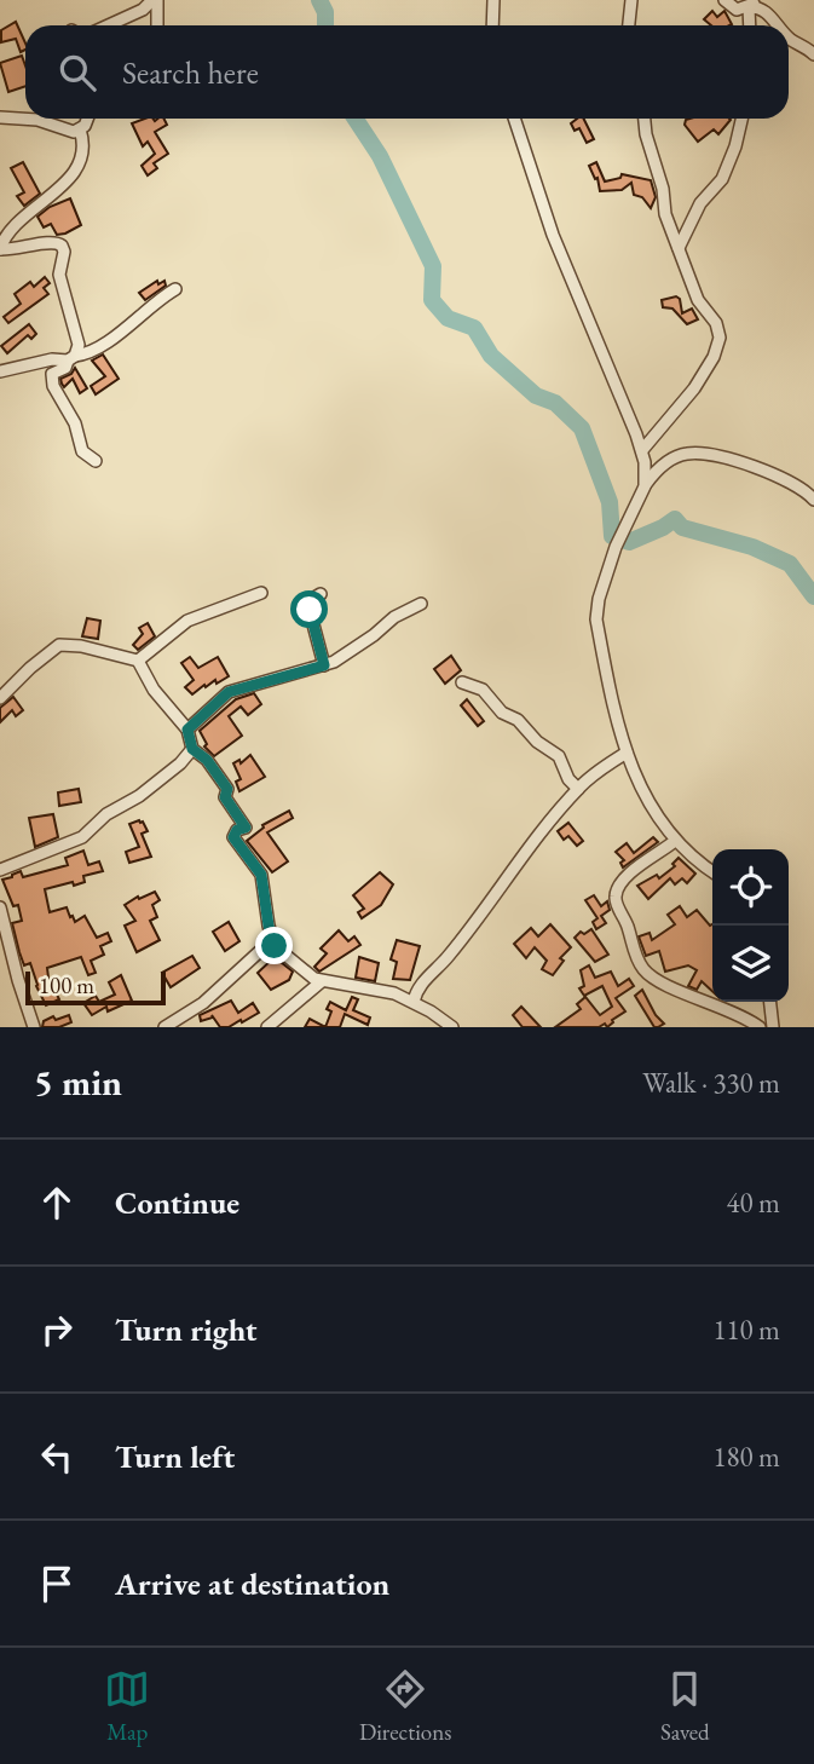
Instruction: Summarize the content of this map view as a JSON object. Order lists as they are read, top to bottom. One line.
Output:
{"scale_bar":"100 m","page":{"search":"Search here","scale":"100 m","heading":["5 min","Walk · 330 m"],"list":[["Continue","40 m"],["Turn right","110 m"],["Turn left","180 m"],"Arrive at destination"],"nav":["Map","Directions","Saved"]}}
